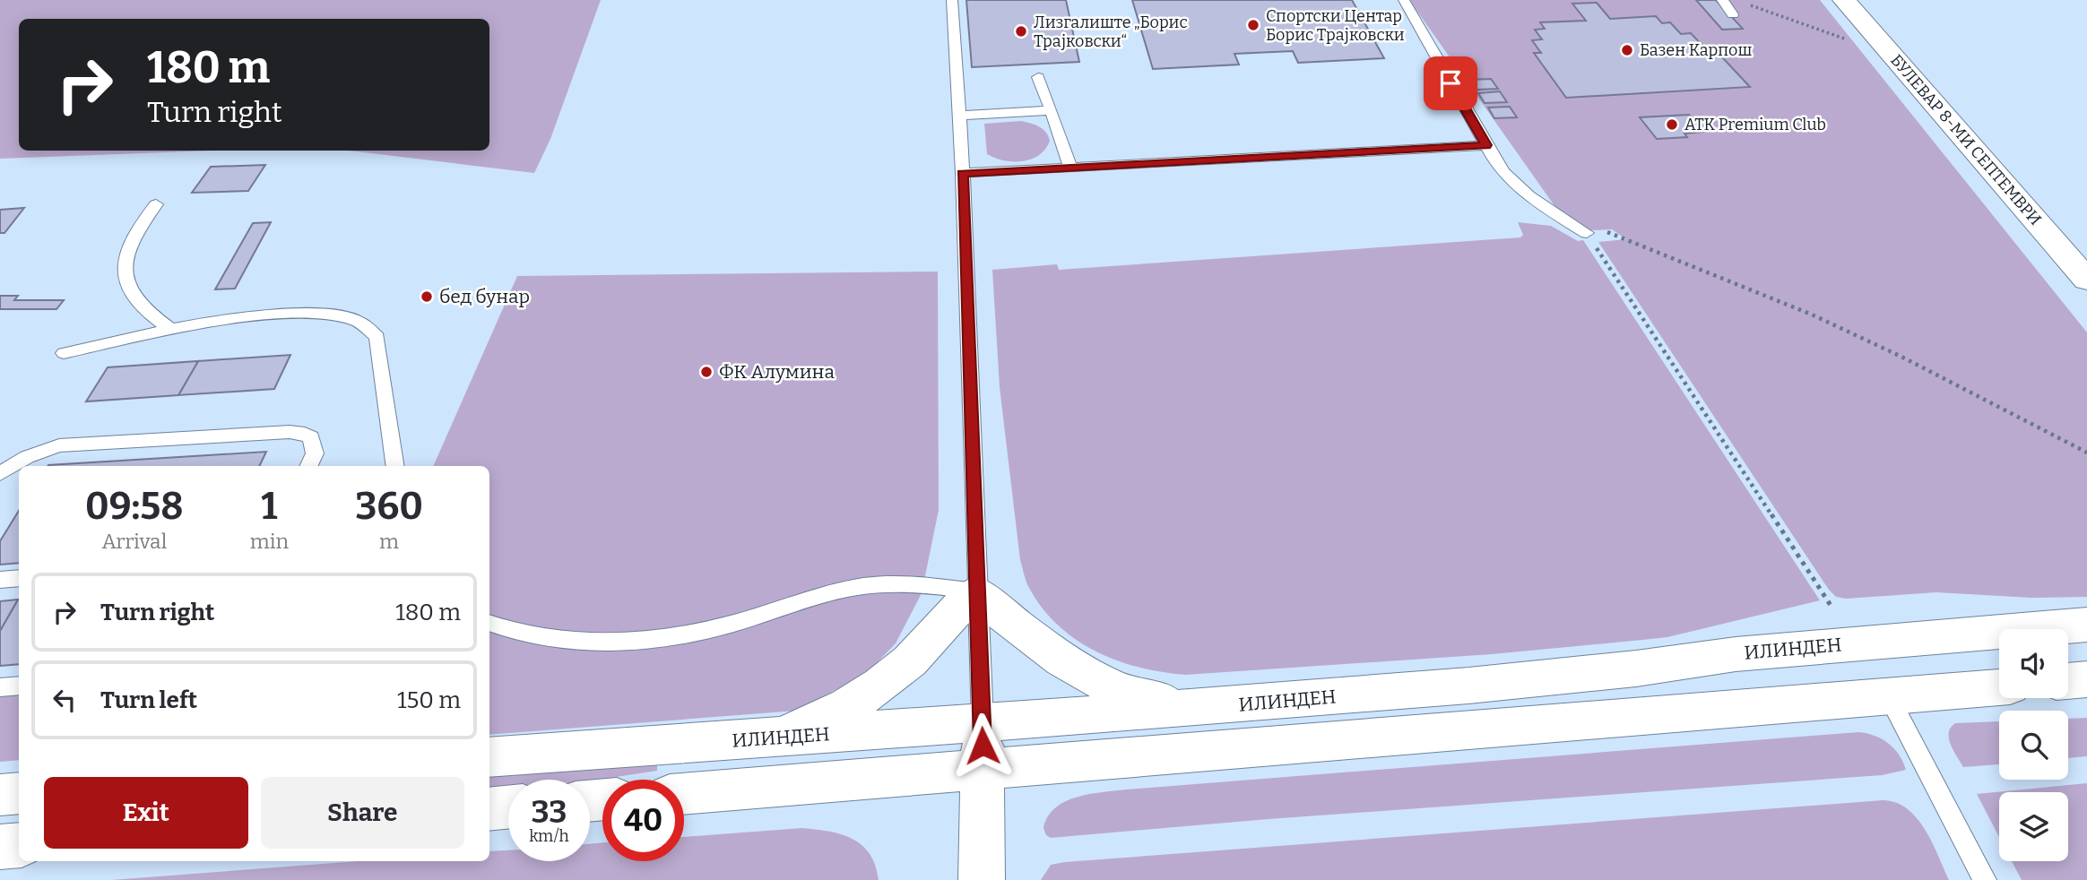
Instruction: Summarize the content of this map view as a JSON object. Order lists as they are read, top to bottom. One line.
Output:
{"streets":{"street":["БУЛЕВАР 8-МИ СЕПТЕМВРИ","ИЛИНДЕН"]},"places":["Спортски Центар Борис Трајковски","Лизгалиште „Борис Трајковски“","Базен Карпош","ATK Premium Club","бед бунар","ФК Алумина"],"page":{"turn":["180 m","Turn right"],"eta":["09:58","Arrival","1","min","360","m"],"list":[{"name":"Turn right","value":"180 m"},{"name":"Turn left","value":"150 m"}],"buttons":["Exit","Share"],"speed":"33 km/h","limit":"40"}}
